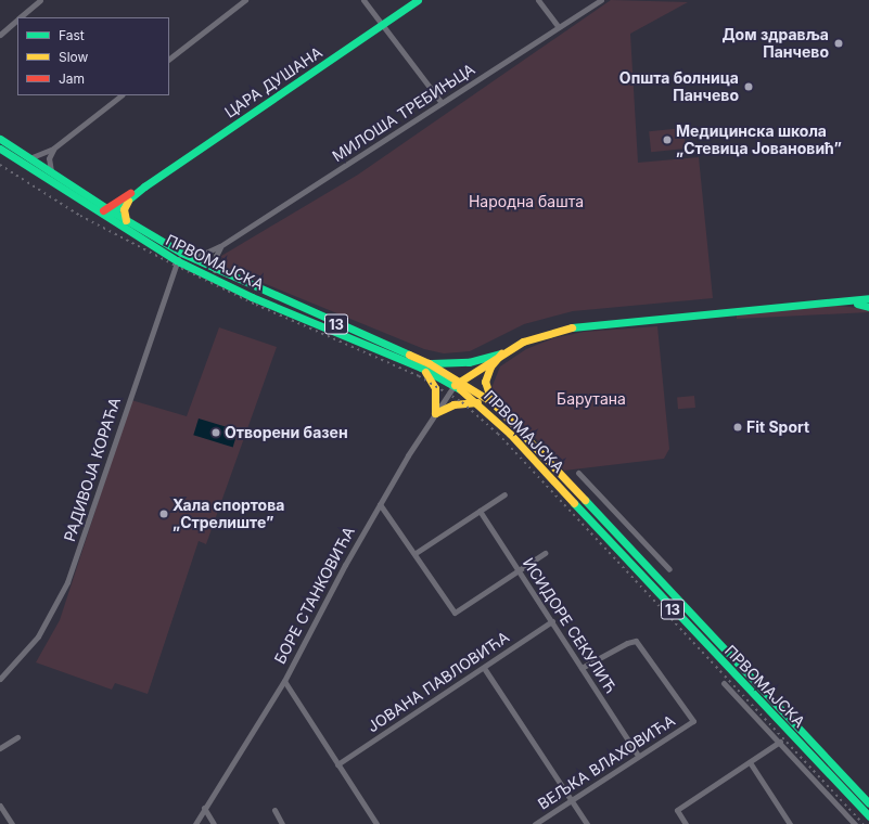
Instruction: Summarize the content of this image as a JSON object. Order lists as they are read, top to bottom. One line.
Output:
{"streets":{"main road":["ЦАРА ДУШАНА","ПРВОМАЈСКА","13"],"street":["МИЛОША ТРЕБИЊЦА","РАДИВОЈА КОРАЋА","БОРЕ СТАНКОВИЋА","ИСИДОРЕ СЕКУЛИЋ","ЈОВАНА ПАВЛОВИЋА","ВЕЉКА ВЛАХОВИЋА"]},"crossings":[["ЦАРА ДУШАНА","ПРВОМАЈСКА"],["МИЛОША ТРЕБИЊЦА","ПРВОМАЈСКА"],["ПРВОМАЈСКА","РАДИВОЈА КОРАЋА"],["ПРВОМАЈСКА","БОРЕ СТАНКОВИЋА"],["ИСИДОРЕ СЕКУЛИЋ","ЈОВАНА ПАВЛОВИЋА"],["ИСИДОРЕ СЕКУЛИЋ","ВЕЉКА ВЛАХОВИЋА"]],"parks":["Народна башта","Барутана"],"places":["Дом здравља Панчево","Општа болница Панчево","Медицинска школа „Стевица Јовановић”","Fit Sport","Отворени базен","Хала спортова „Стрелиште”"],"legend":["Fast","Slow","Jam"]}
